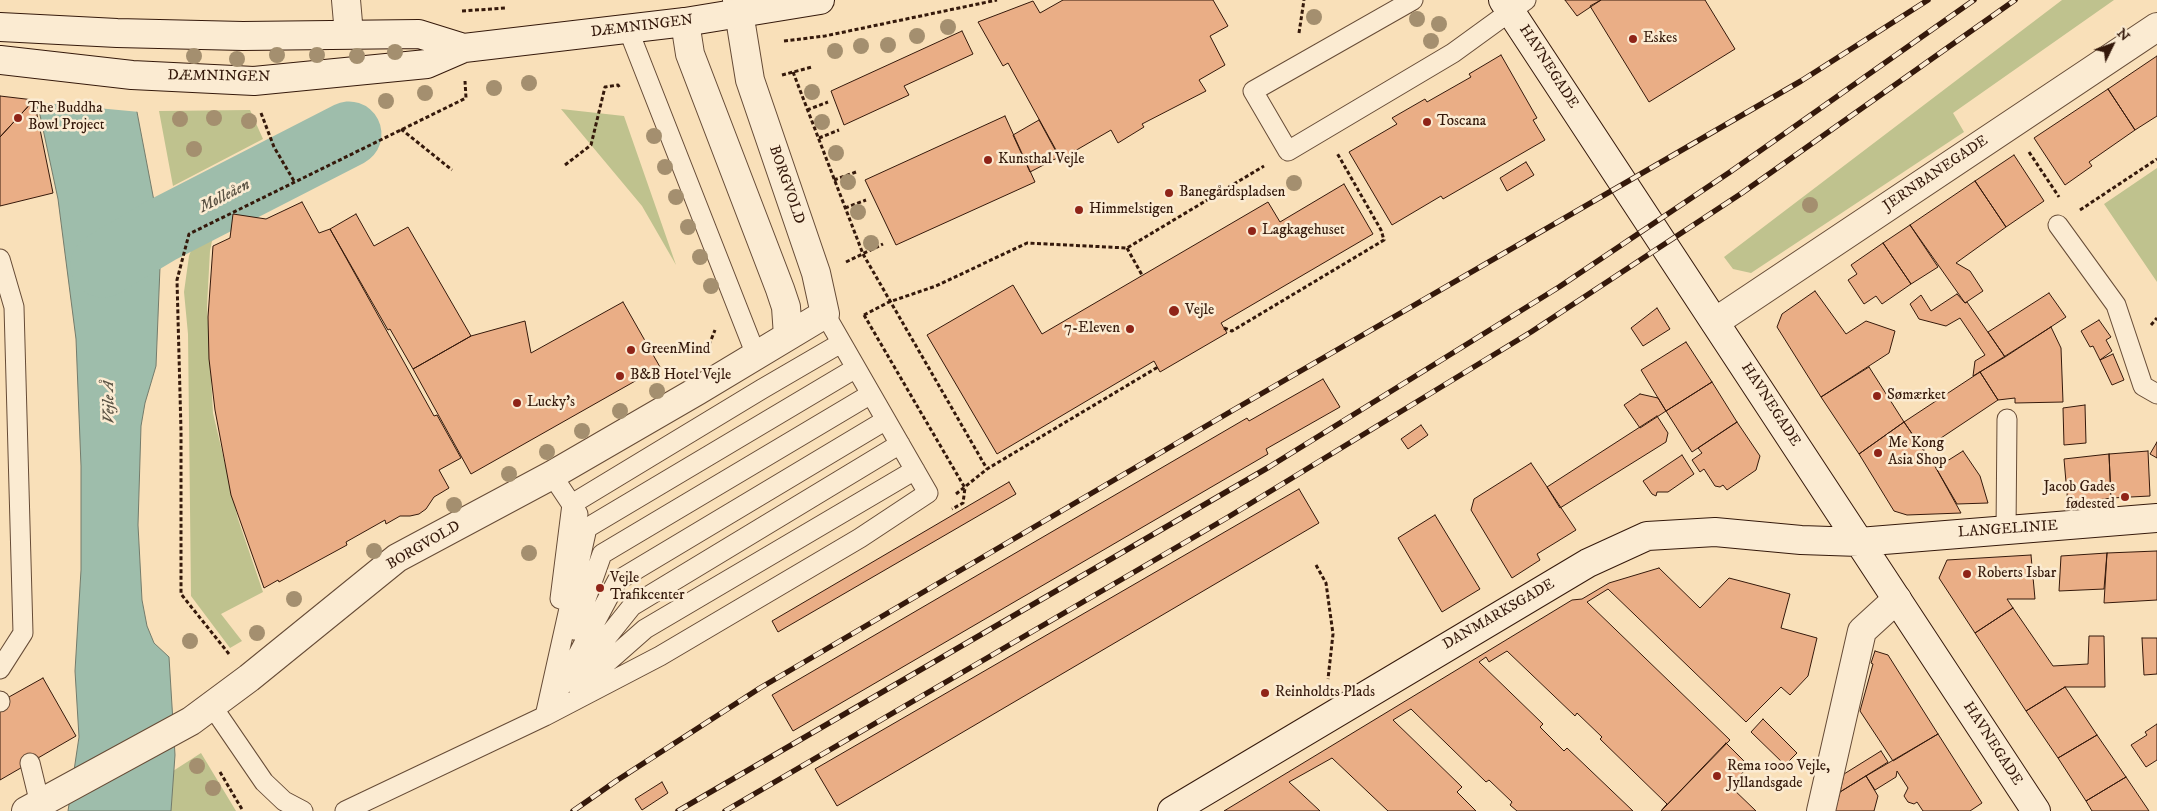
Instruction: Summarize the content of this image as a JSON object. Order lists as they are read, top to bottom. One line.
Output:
{"streets":{"street":["DÆMNINGEN","HAVNEGADE","JERNBANEGADE","BORGVOLD","LANGELINIE","DANMARKSGADE"]},"crossings":[["DÆMNINGEN","BORGVOLD"],["HAVNEGADE","JERNBANEGADE"],["HAVNEGADE","LANGELINIE"],["HAVNEGADE","DANMARKSGADE"],["LANGELINIE","DANMARKSGADE"]],"water":["Mølleåen","Vejle Å"],"places":["Eskes","The Buddha Bowl Project","Toscana","Kunsthal Vejle","Banegårdspladsen","Himmelstigen","Lagkagehuset","Vejle","7-Eleven","GreenMind","B&B Hotel Vejle","Sømærket","Lucky's","Me Kong Asia Shop","Jacob Gades fødested","Roberts Isbar","Vejle Trafikcenter","Reinholdts Plads","Rema 1000 Vejle, Jyllandsgade"],"north":"top right"}
